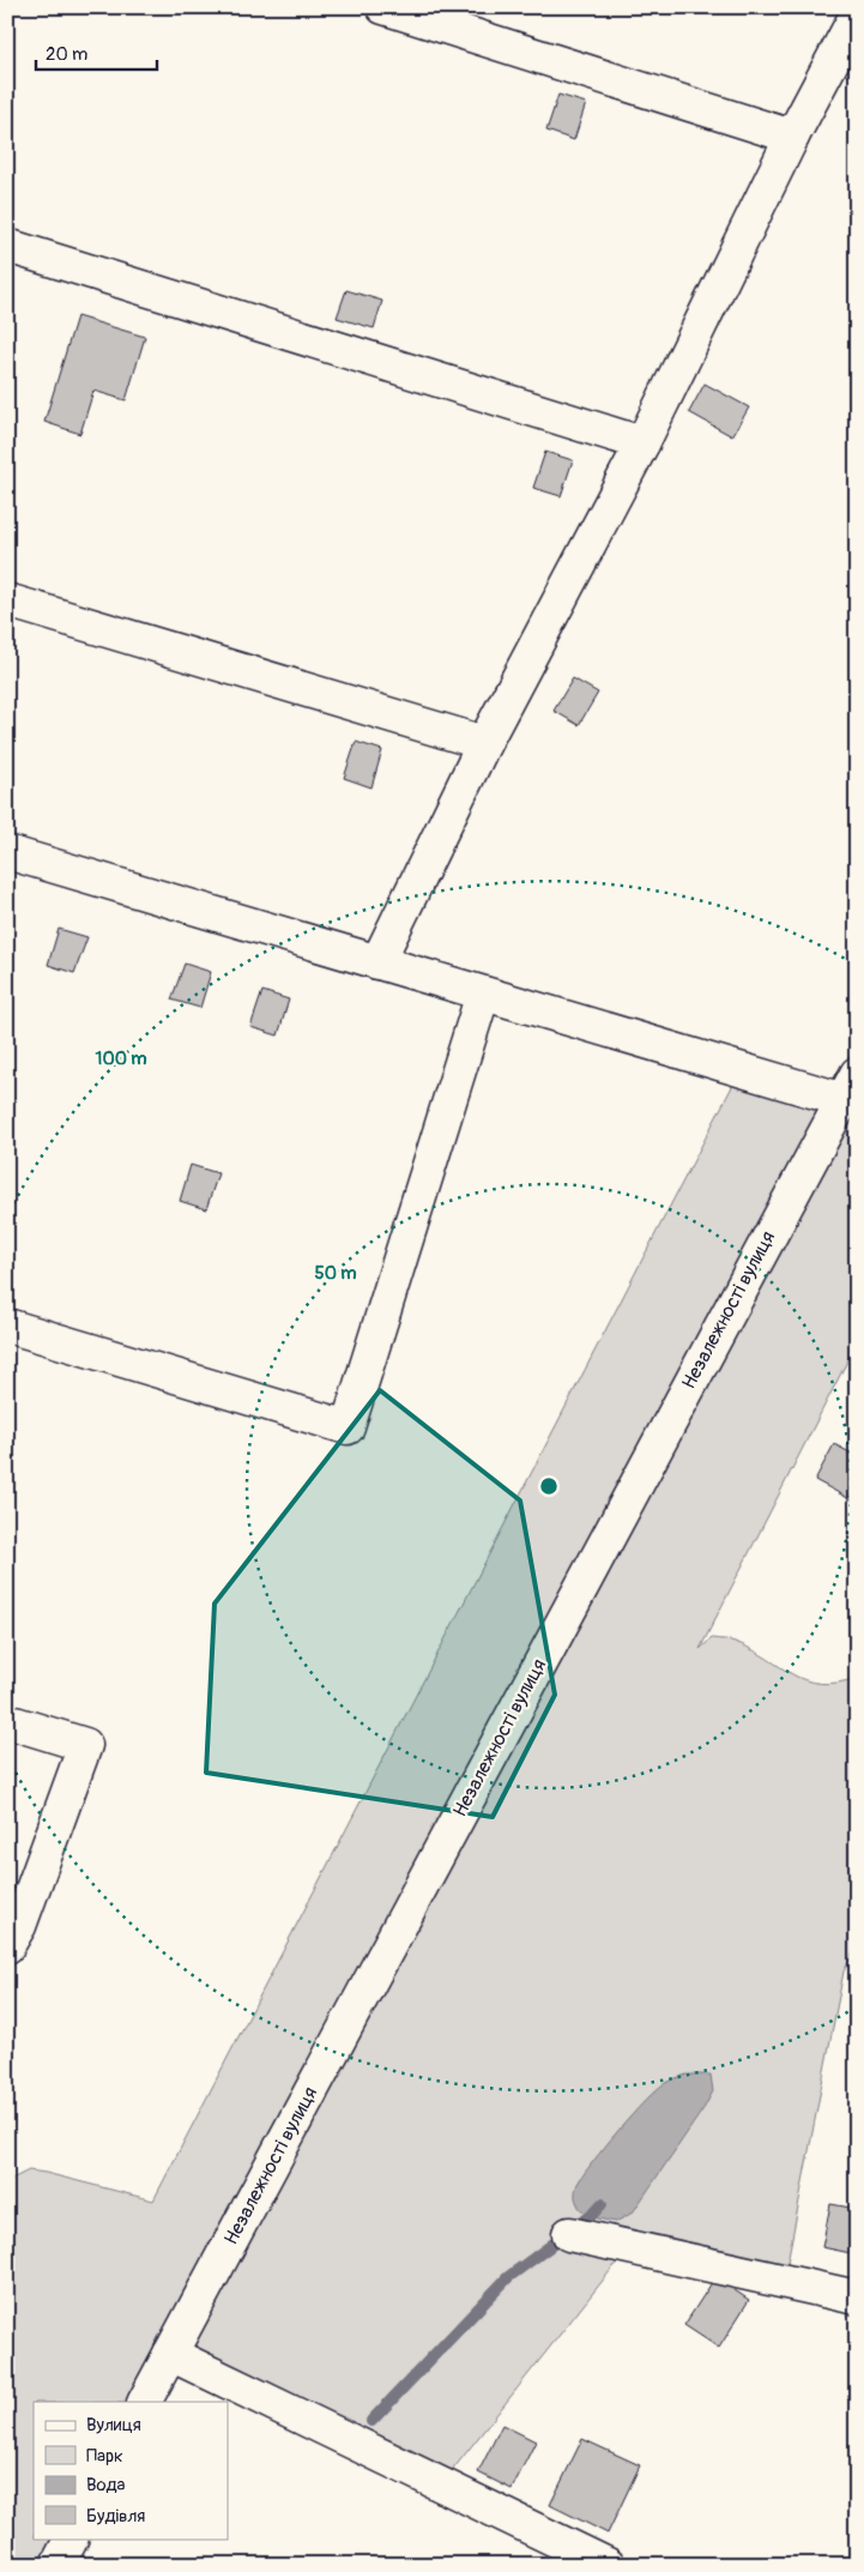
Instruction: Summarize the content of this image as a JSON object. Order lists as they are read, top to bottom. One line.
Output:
{"streets":{"street":["Незалежності вулиця"]},"legend":["Вулиця","Парк","Вода","Будівля"],"scale_bar":"20 m","rings":["100 m","50 m"]}
